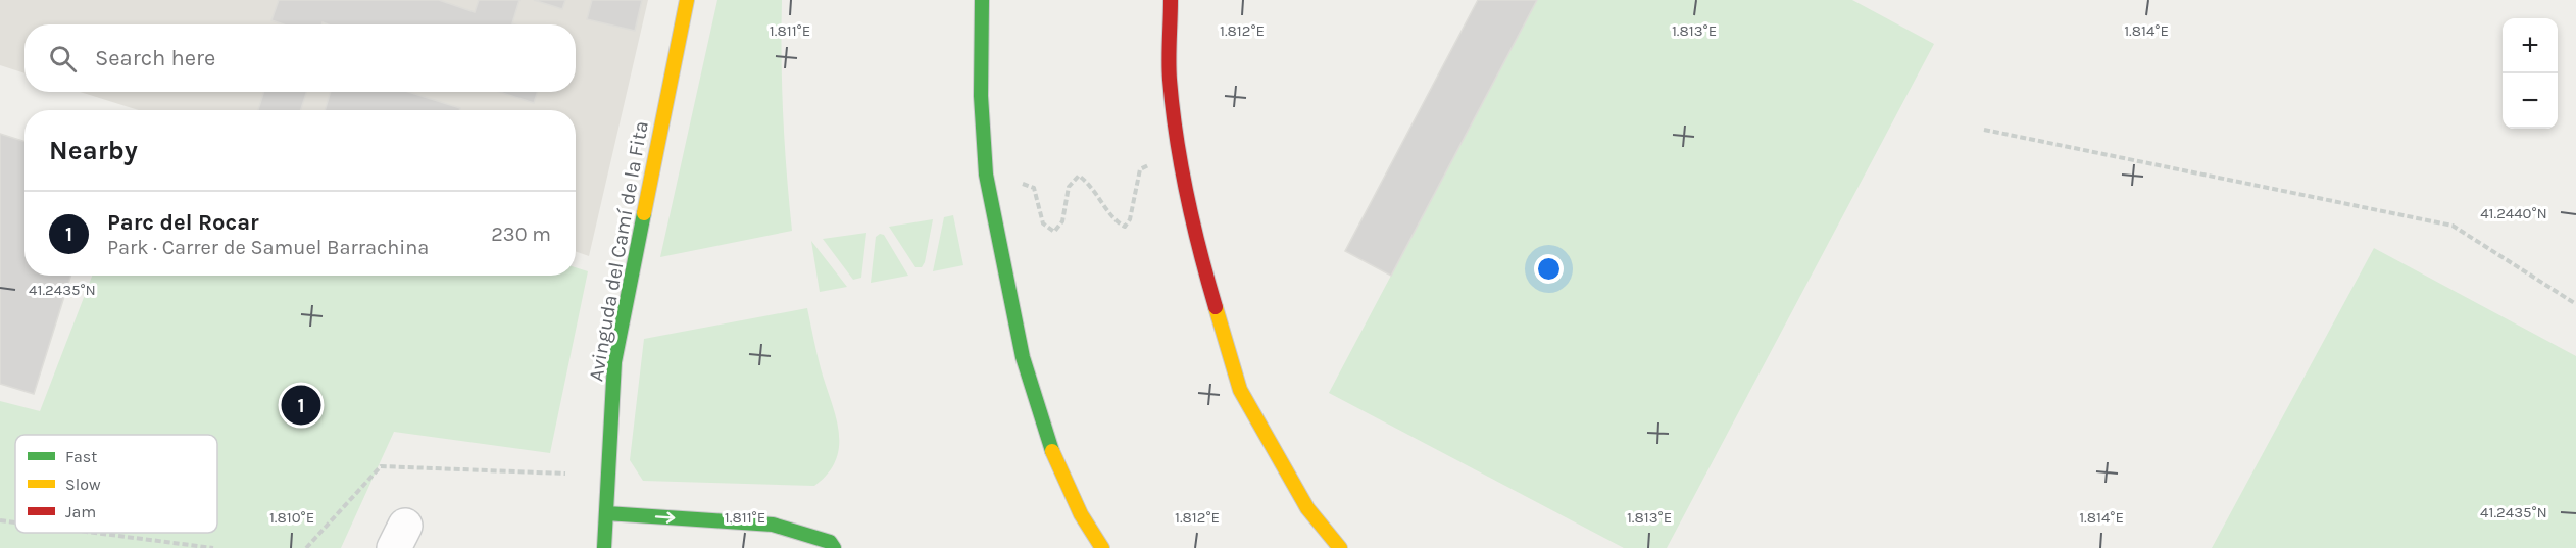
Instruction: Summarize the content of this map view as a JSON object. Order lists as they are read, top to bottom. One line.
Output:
{"streets":{"street":["Avinguda del Camí de la Fita"]},"legend":["Fast","Slow","Jam"],"page":{"map_buttons":["+","−"],"search":"Search here","heading":"Nearby","list":[{"mark":"1","name":"Parc del Rocar","note":"Park · Carrer de Samuel Barrachina","value":"230 m"}],"pins":"1"},"coordinates":["1.811°E","1.812°E","1.813°E","1.814°E","41.2440°N","41.2435°N","1.810°E"]}
